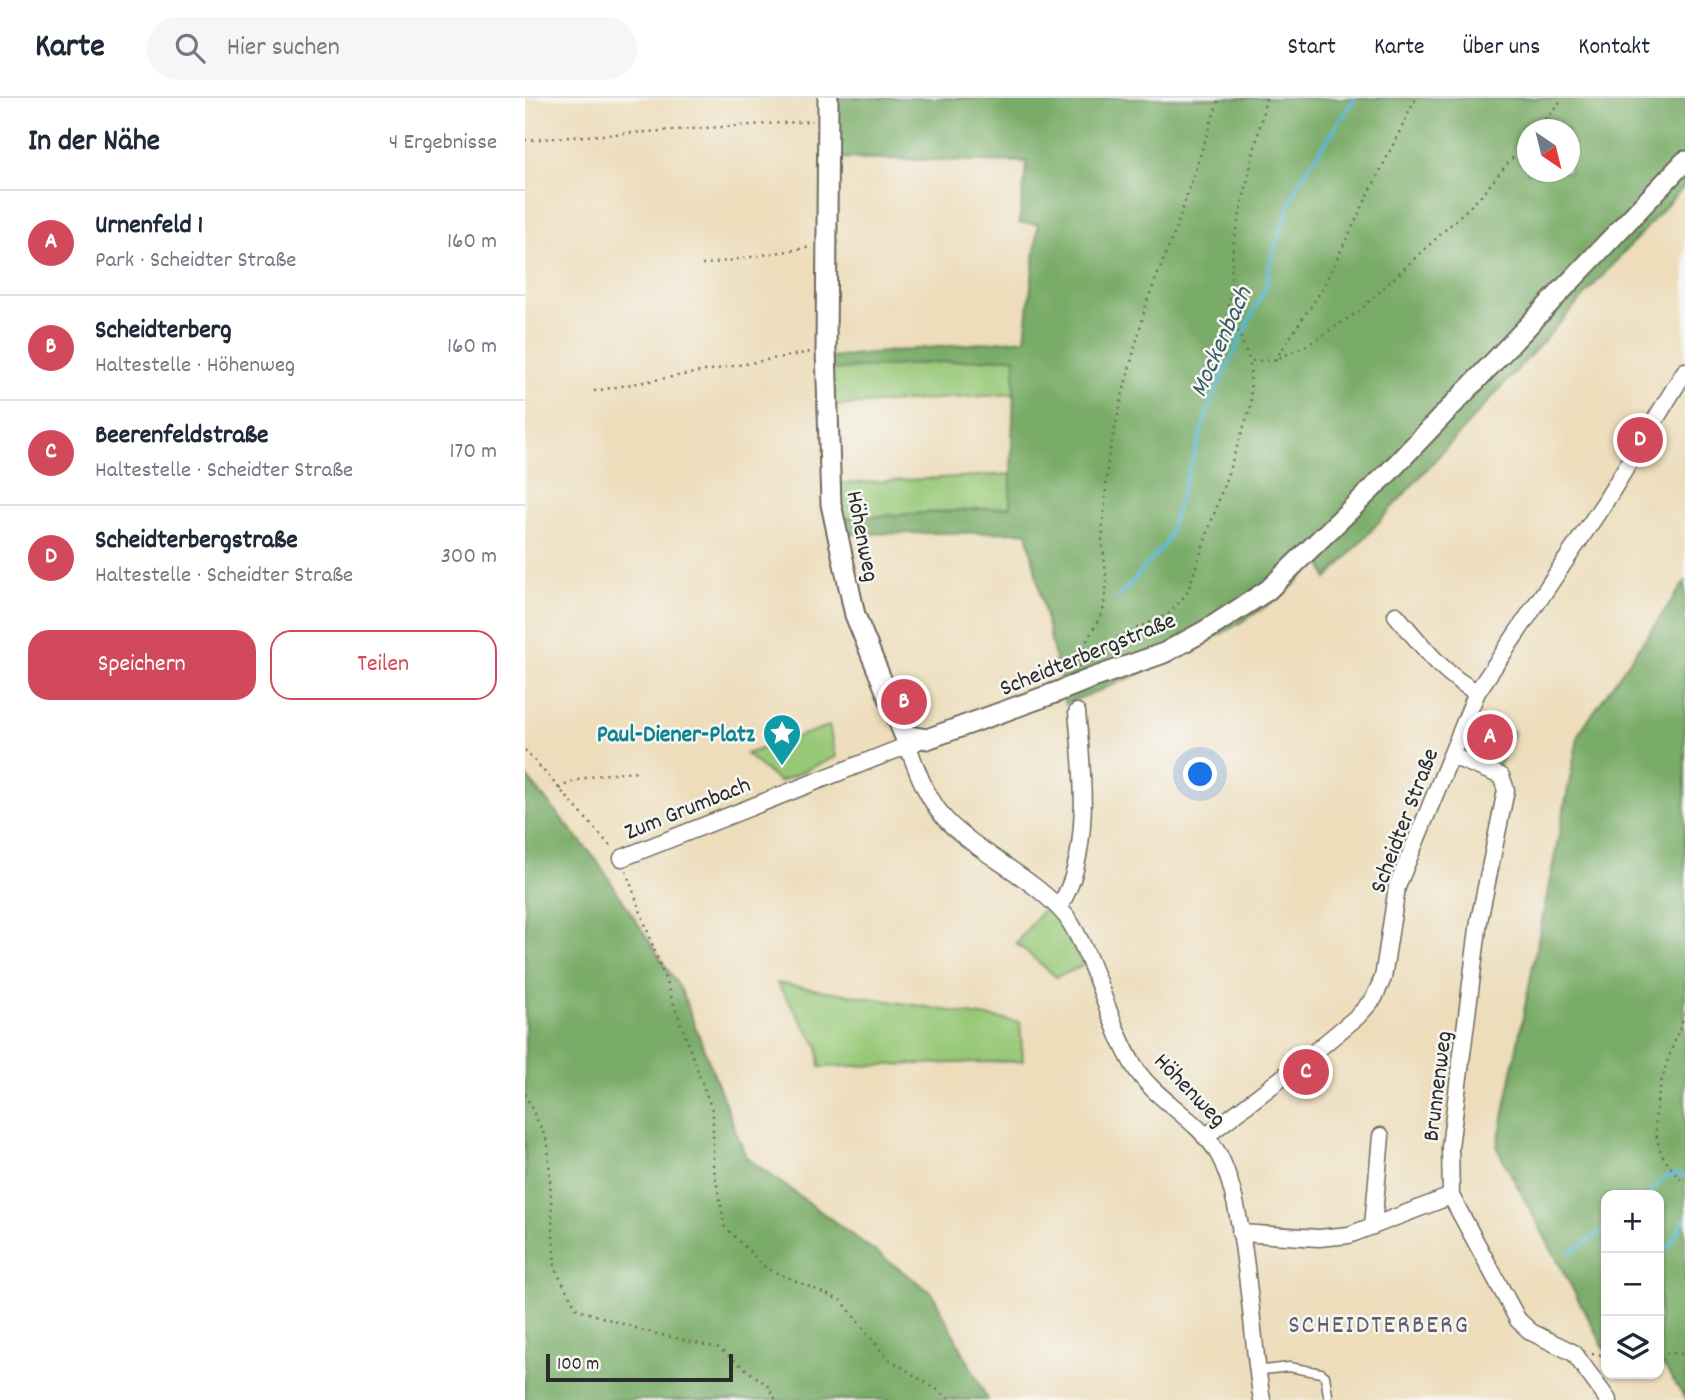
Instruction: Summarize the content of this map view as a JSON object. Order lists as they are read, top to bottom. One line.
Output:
{"streets":{"street":["Höhenweg","Scheidterbergstraße","Zum Grumbach","Scheidter Straße","Brunnenweg"]},"crossings":[["Höhenweg","Scheidterbergstraße"],["Höhenweg","Zum Grumbach"],["Höhenweg","Scheidter Straße"],["Scheidterbergstraße","Zum Grumbach"],["Scheidter Straße","Brunnenweg"]],"districts":["SCHEIDTERBERG"],"water":["Mockenbach"],"places":{"place":["Paul-Diener-Platz"]},"scale_bar":"100 m","north":"bottom right","page":{"header":"Karte","search":"Hier suchen","nav":["Start","Karte","Über uns","Kontakt"],"heading":["In der Nähe","4 Ergebnisse"],"list":[{"mark":"A","name":"Urnenfeld 1","note":"Park · Scheidter Straße","value":"160 m"},{"mark":"B","name":"Scheidterberg","note":"Haltestelle · Höhenweg","value":"160 m"},{"mark":"C","name":"Beerenfeldstraße","note":"Haltestelle · Scheidter Straße","value":"170 m"},{"mark":"D","name":"Scheidterbergstraße","note":"Haltestelle · Scheidter Straße","value":"300 m"}],"pins":["D","B","A","C"],"buttons":["Speichern","Teilen"],"map_buttons":["+","−"],"scale":"100 m"}}
